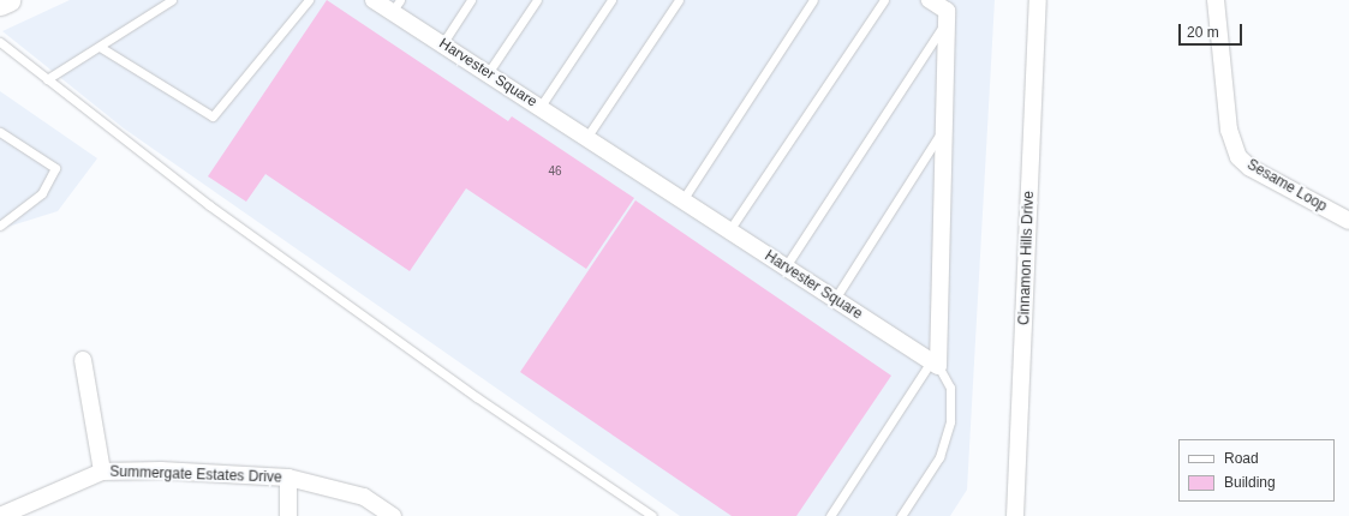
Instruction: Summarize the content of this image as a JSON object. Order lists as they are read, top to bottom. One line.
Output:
{"streets":{"street":["Harvester Square","Sesame Loop","Cinnamon Hills Drive","Summergate Estates Drive"]},"house_numbers":["46"],"legend":["Road","Building"],"scale_bar":"20 m"}
